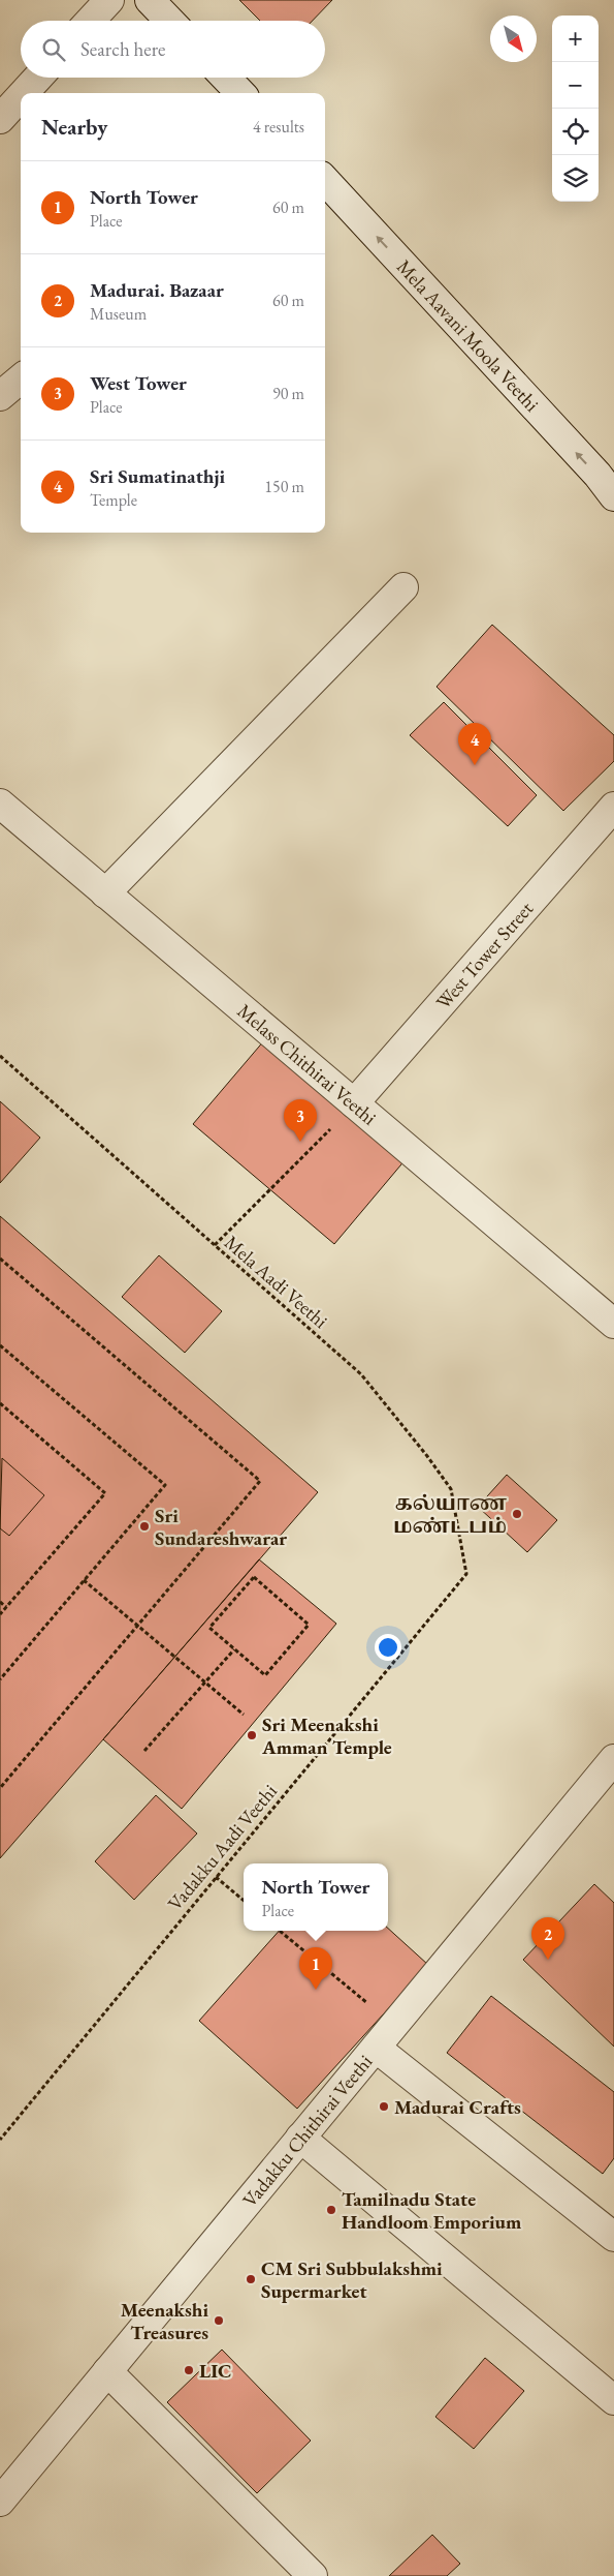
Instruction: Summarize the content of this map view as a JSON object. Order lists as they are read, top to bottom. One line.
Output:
{"streets":{"street":["Mela Aavani Moola Veethi","West Tower Street","Melass Chithirai Veethi","Vadakku Chithirai Veethi"],"path":["Mela Aadi Veethi","Vadakku Aadi Veethi"]},"crossings":[["West Tower Street","Melass Chithirai Veethi"],["Mela Aadi Veethi","Vadakku Aadi Veethi"]],"one_way":["Mela Aavani Moola Veethi"],"places":["கல்யாண மண்டபம்","Sri Sundareshwarar","Sri Meenakshi Amman Temple","Madurai Crafts","Tamilnadu State Handloom Emporium","CM Sri Subbulakshmi Supermarket","Meenakshi Treasures","LIC"],"north":"bottom right","page":{"map_buttons":["+","−"],"search":"Search here","heading":["Nearby","4 results"],"list":[{"mark":"1","name":"North Tower","note":"Place","value":"60 m"},{"mark":"2","name":"Madurai. Bazaar","note":"Museum","value":"60 m"},{"mark":"3","name":"West Tower","note":"Place","value":"90 m"},{"mark":"4","name":"Sri Sumatinathji","note":"Temple","value":"150 m"}],"pins":["4","3","2","1"],"popup":["North Tower","Place"]}}
